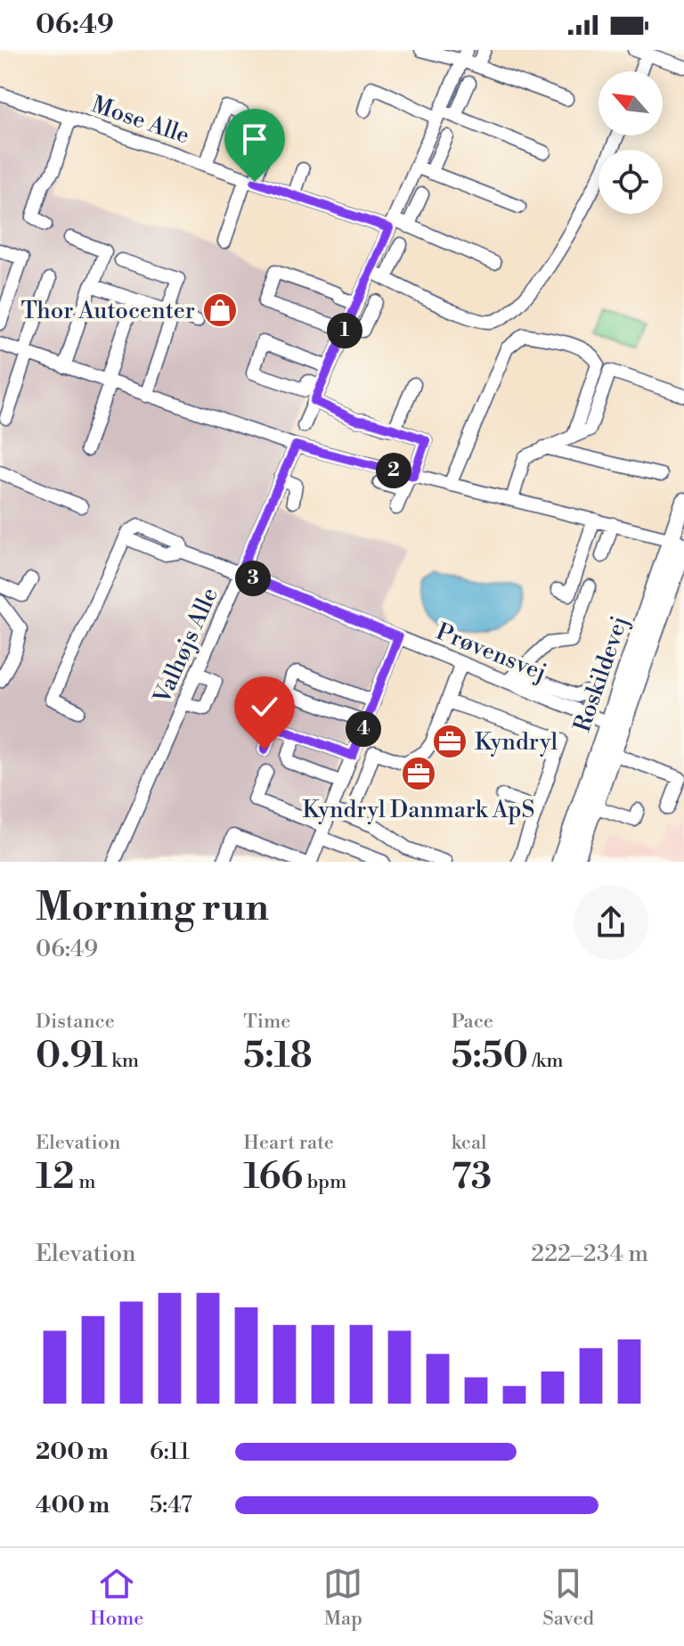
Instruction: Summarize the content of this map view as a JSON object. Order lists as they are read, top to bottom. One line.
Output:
{"streets":{"main road":["Roskildevej"],"street":["Mose Alle","Valhøjs Alle","Prøvensvej"]},"crossings":[["Valhøjs Alle","Prøvensvej"],["Prøvensvej","Roskildevej"]],"places":{"shop":["Thor Autocenter"],"office":["Kyndryl","Kyndryl Danmark ApS"]},"north":"top left","page":{"status":"06:49","pins":["1","2","3","4"],"heading":["Morning run","06:49"],"stats":[["Distance","0.91 km"],["Time","5:18"],["Pace","5:50 /km"],["Elevation","12 m"],["Heart rate","166 bpm"],["kcal","73"]],"chart":["Elevation","222–234 m"],"list":[{"name":"200 m","note":"6:11"},{"name":"400 m","note":"5:47"}],"tabs":["Home","Map","Saved"]}}
